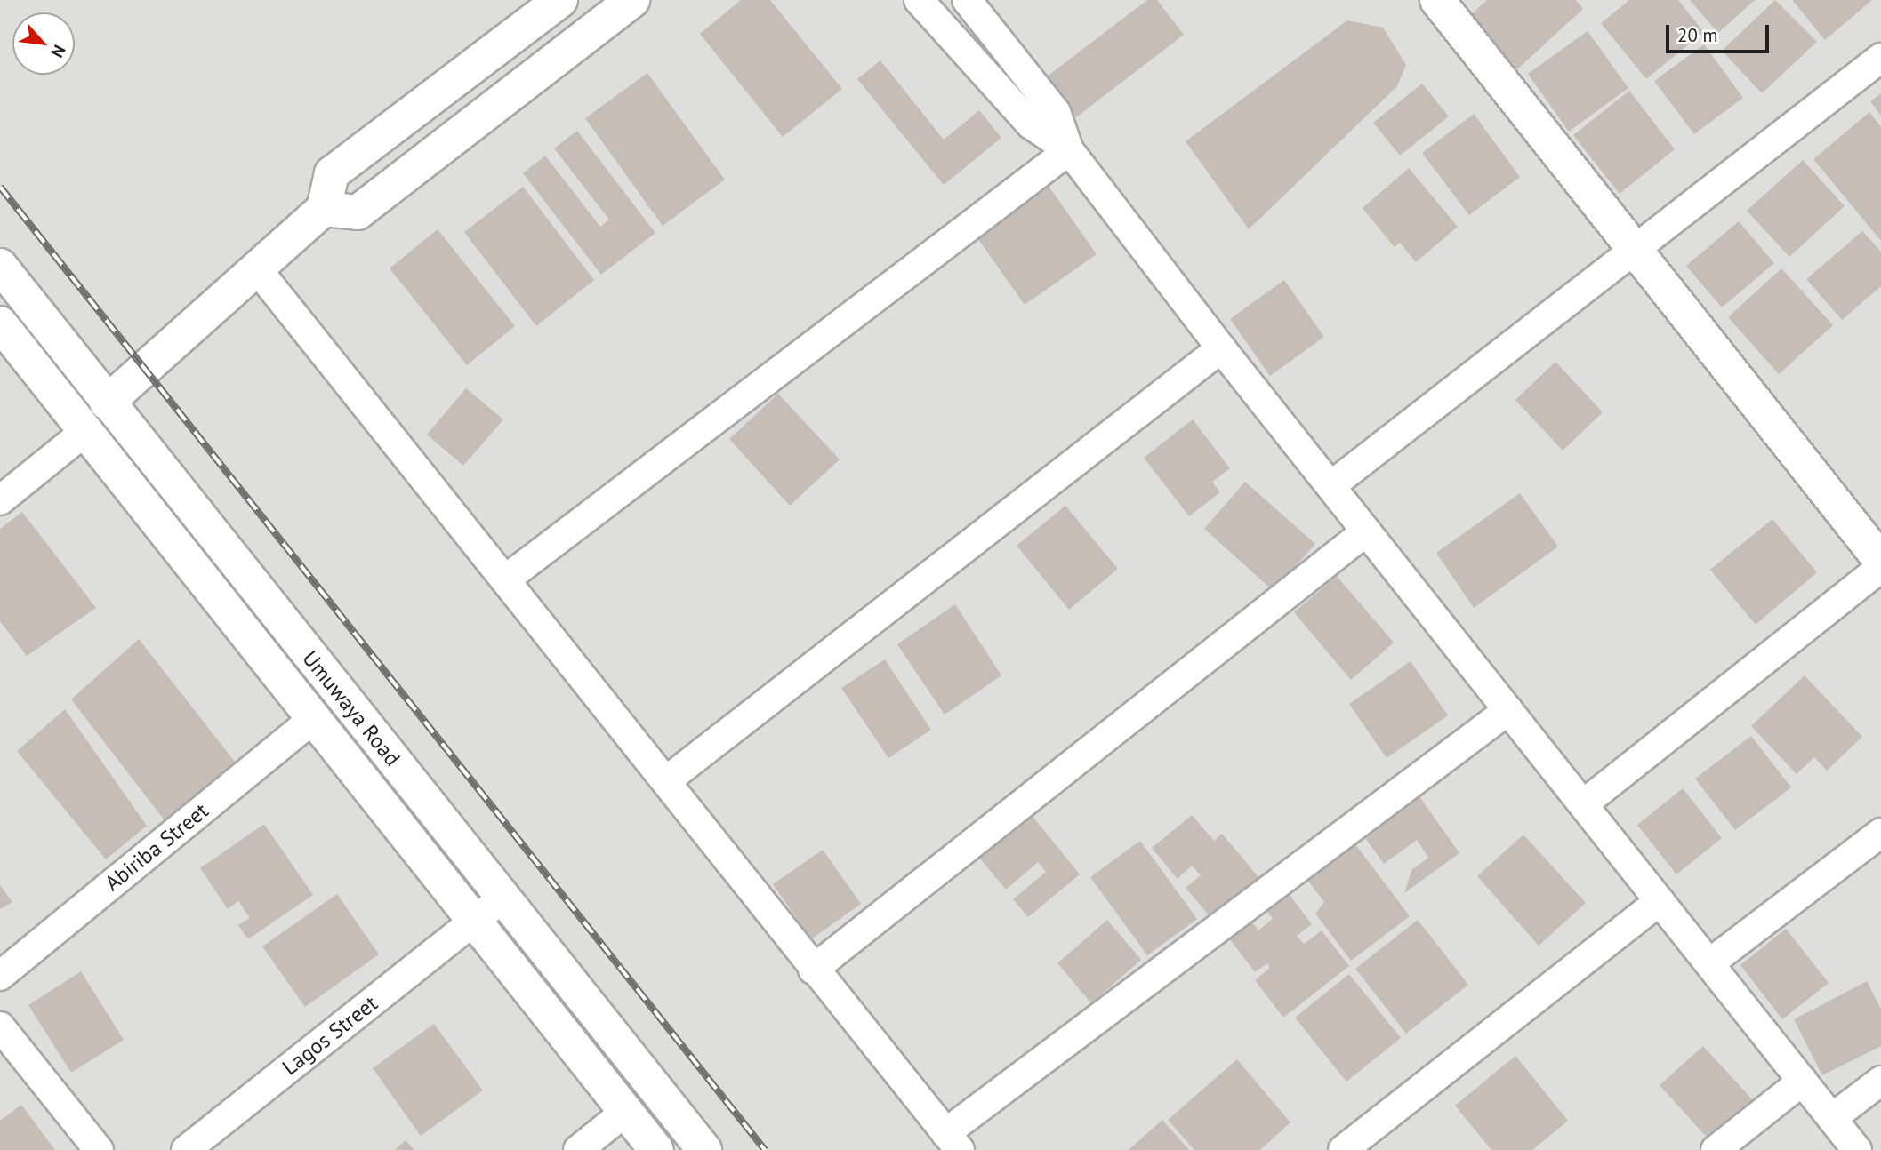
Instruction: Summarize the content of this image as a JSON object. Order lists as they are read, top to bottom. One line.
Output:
{"streets":{"street":["Umuwaya Road","Abiriba Street","Lagos Street"]},"crossings":[["Umuwaya Road","Abiriba Street"],["Umuwaya Road","Lagos Street"]],"scale_bar":"20 m","north":"bottom right"}
